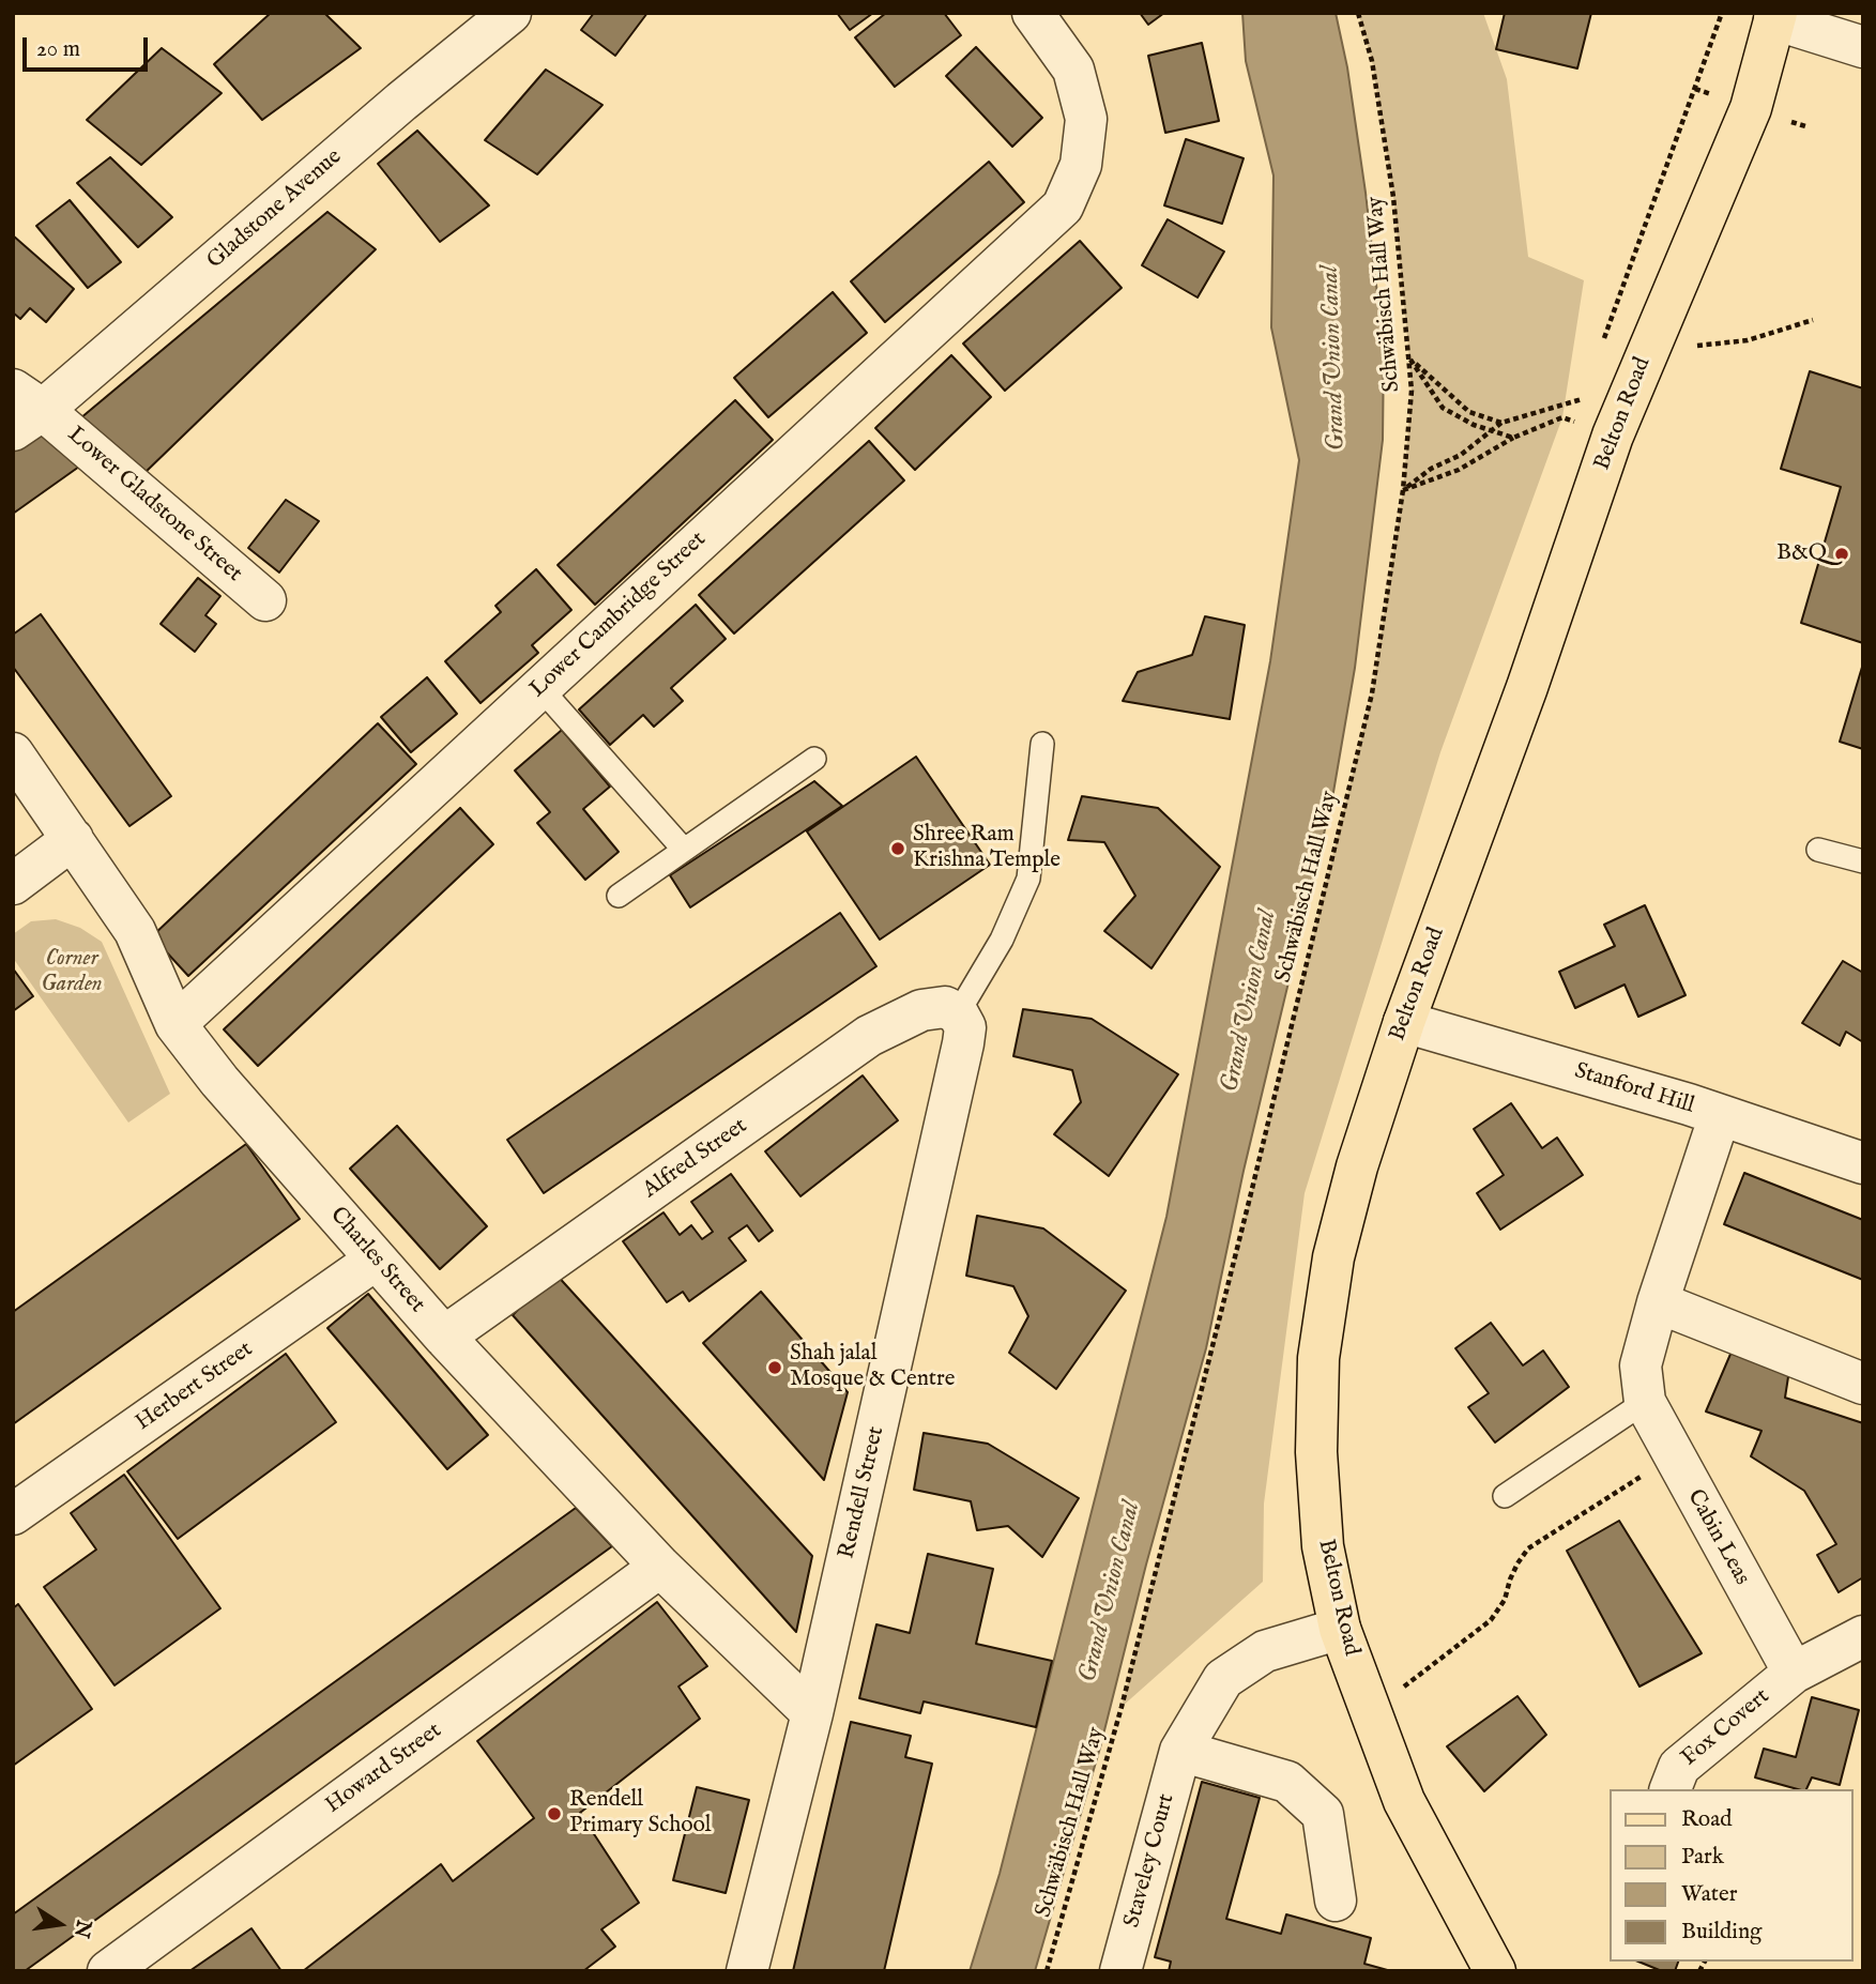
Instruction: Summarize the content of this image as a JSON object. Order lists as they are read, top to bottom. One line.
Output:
{"streets":{"main road":["Belton Road"],"street":["Gladstone Avenue","Lower Gladstone Street","Lower Cambridge Street","Stanford Hill","Alfred Street","Charles Street","Herbert Street","Rendell Street","Cabin Leas","Fox Covert","Howard Street","Staveley Court"],"path":["Schwäbisch Hall Way"]},"crossings":[["Gladstone Avenue","Lower Gladstone Street"],["Belton Road","Stanford Hill"],["Belton Road","Staveley Court"],["Lower Cambridge Street","Charles Street"],["Stanford Hill","Cabin Leas"],["Alfred Street","Charles Street"],["Alfred Street","Rendell Street"],["Charles Street","Herbert Street"],["Charles Street","Rendell Street"],["Charles Street","Howard Street"],["Cabin Leas","Fox Covert"]],"water":["Grand Union Canal"],"parks":["Corner Garden"],"places":["B&Q","Shree Ram Krishna Temple","Shah jalal Mosque & Centre","Rendell Primary School"],"legend":["Road","Park","Water","Building"],"scale_bar":"20 m","north":"right"}
